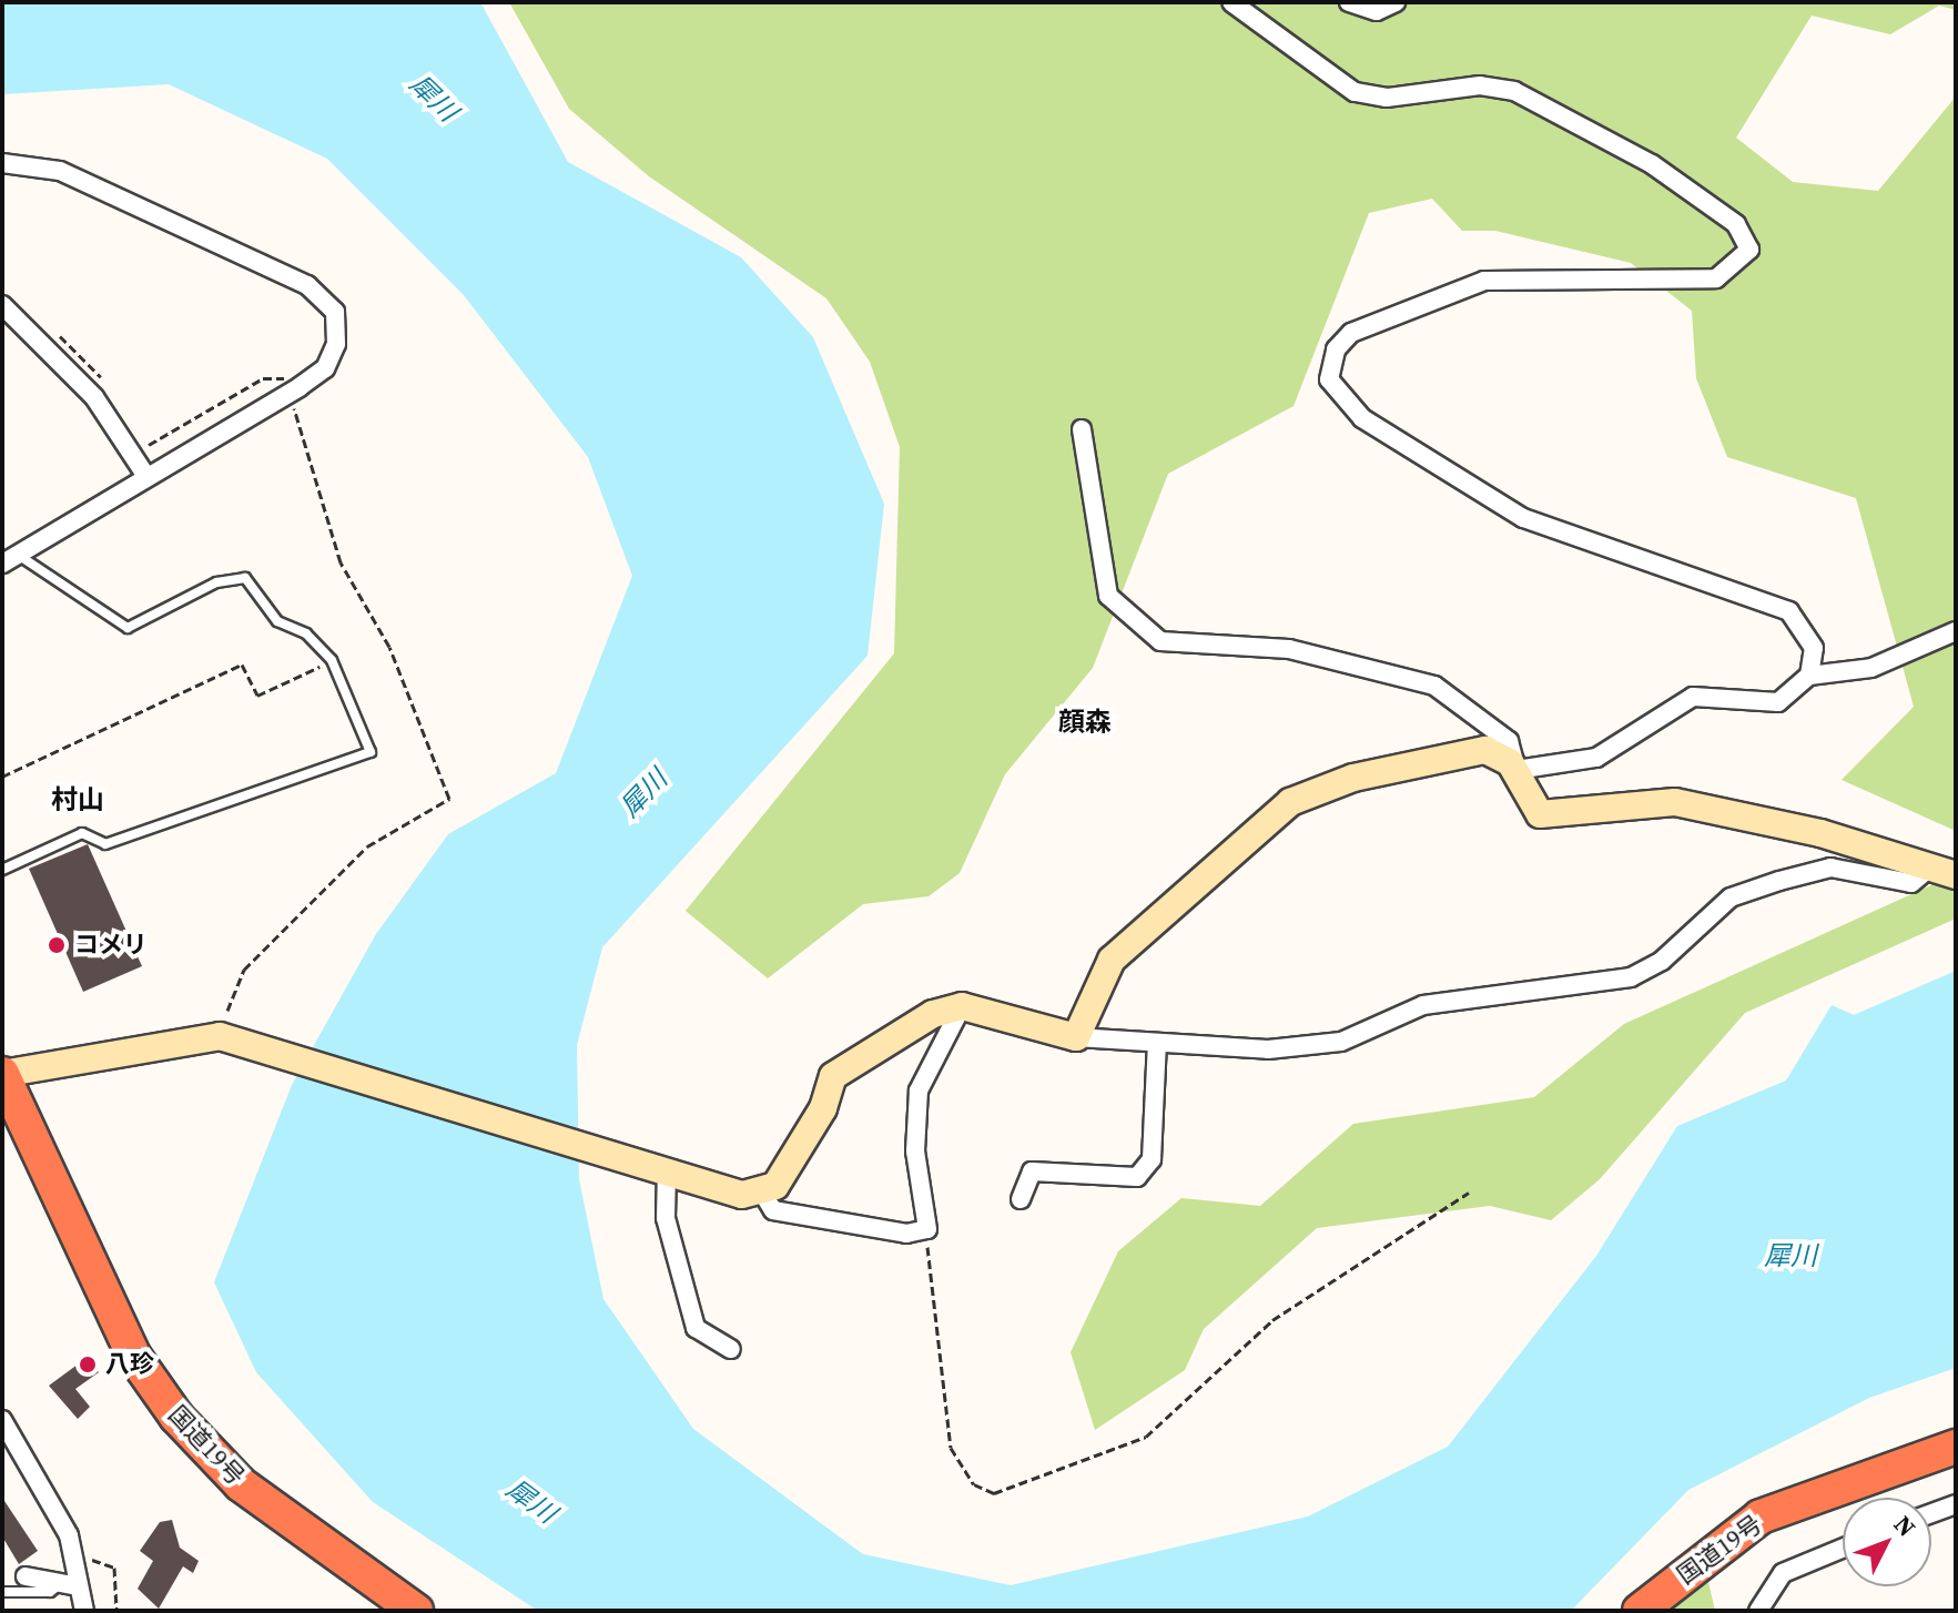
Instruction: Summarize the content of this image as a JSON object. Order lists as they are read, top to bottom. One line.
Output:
{"streets":{"highway":["国道19号"]},"districts":["顔森","村山"],"water":["犀川"],"places":["コメリ","八珍"],"north":"top right"}
